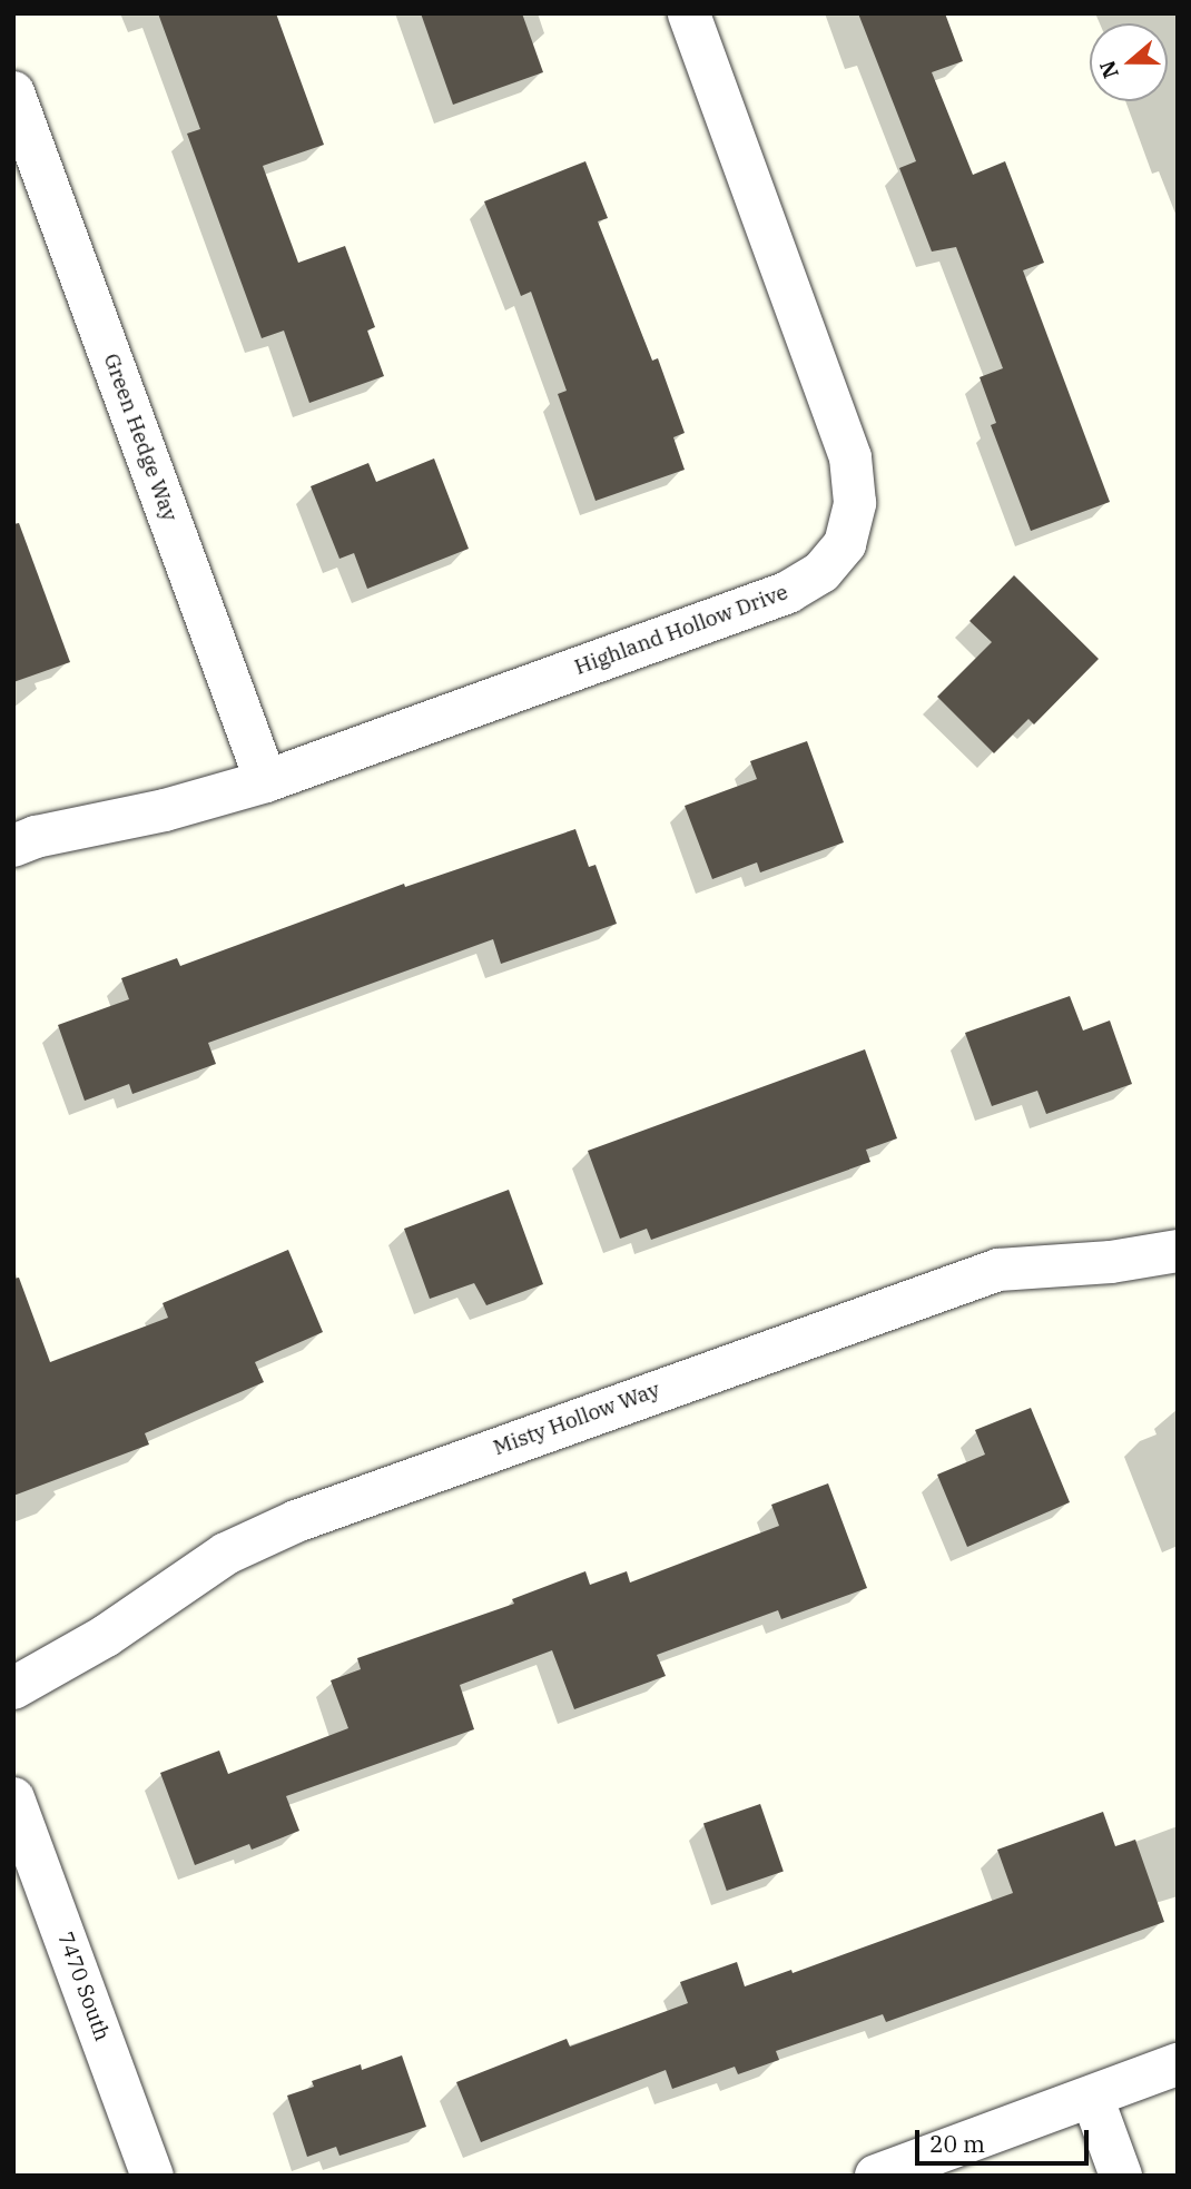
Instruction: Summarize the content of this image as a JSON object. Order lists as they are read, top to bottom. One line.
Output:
{"streets":{"street":["Green Hedge Way","Highland Hollow Drive","Misty Hollow Way","7470 South"]},"crossings":[["Green Hedge Way","Highland Hollow Drive"]],"scale_bar":"20 m","north":"left"}
